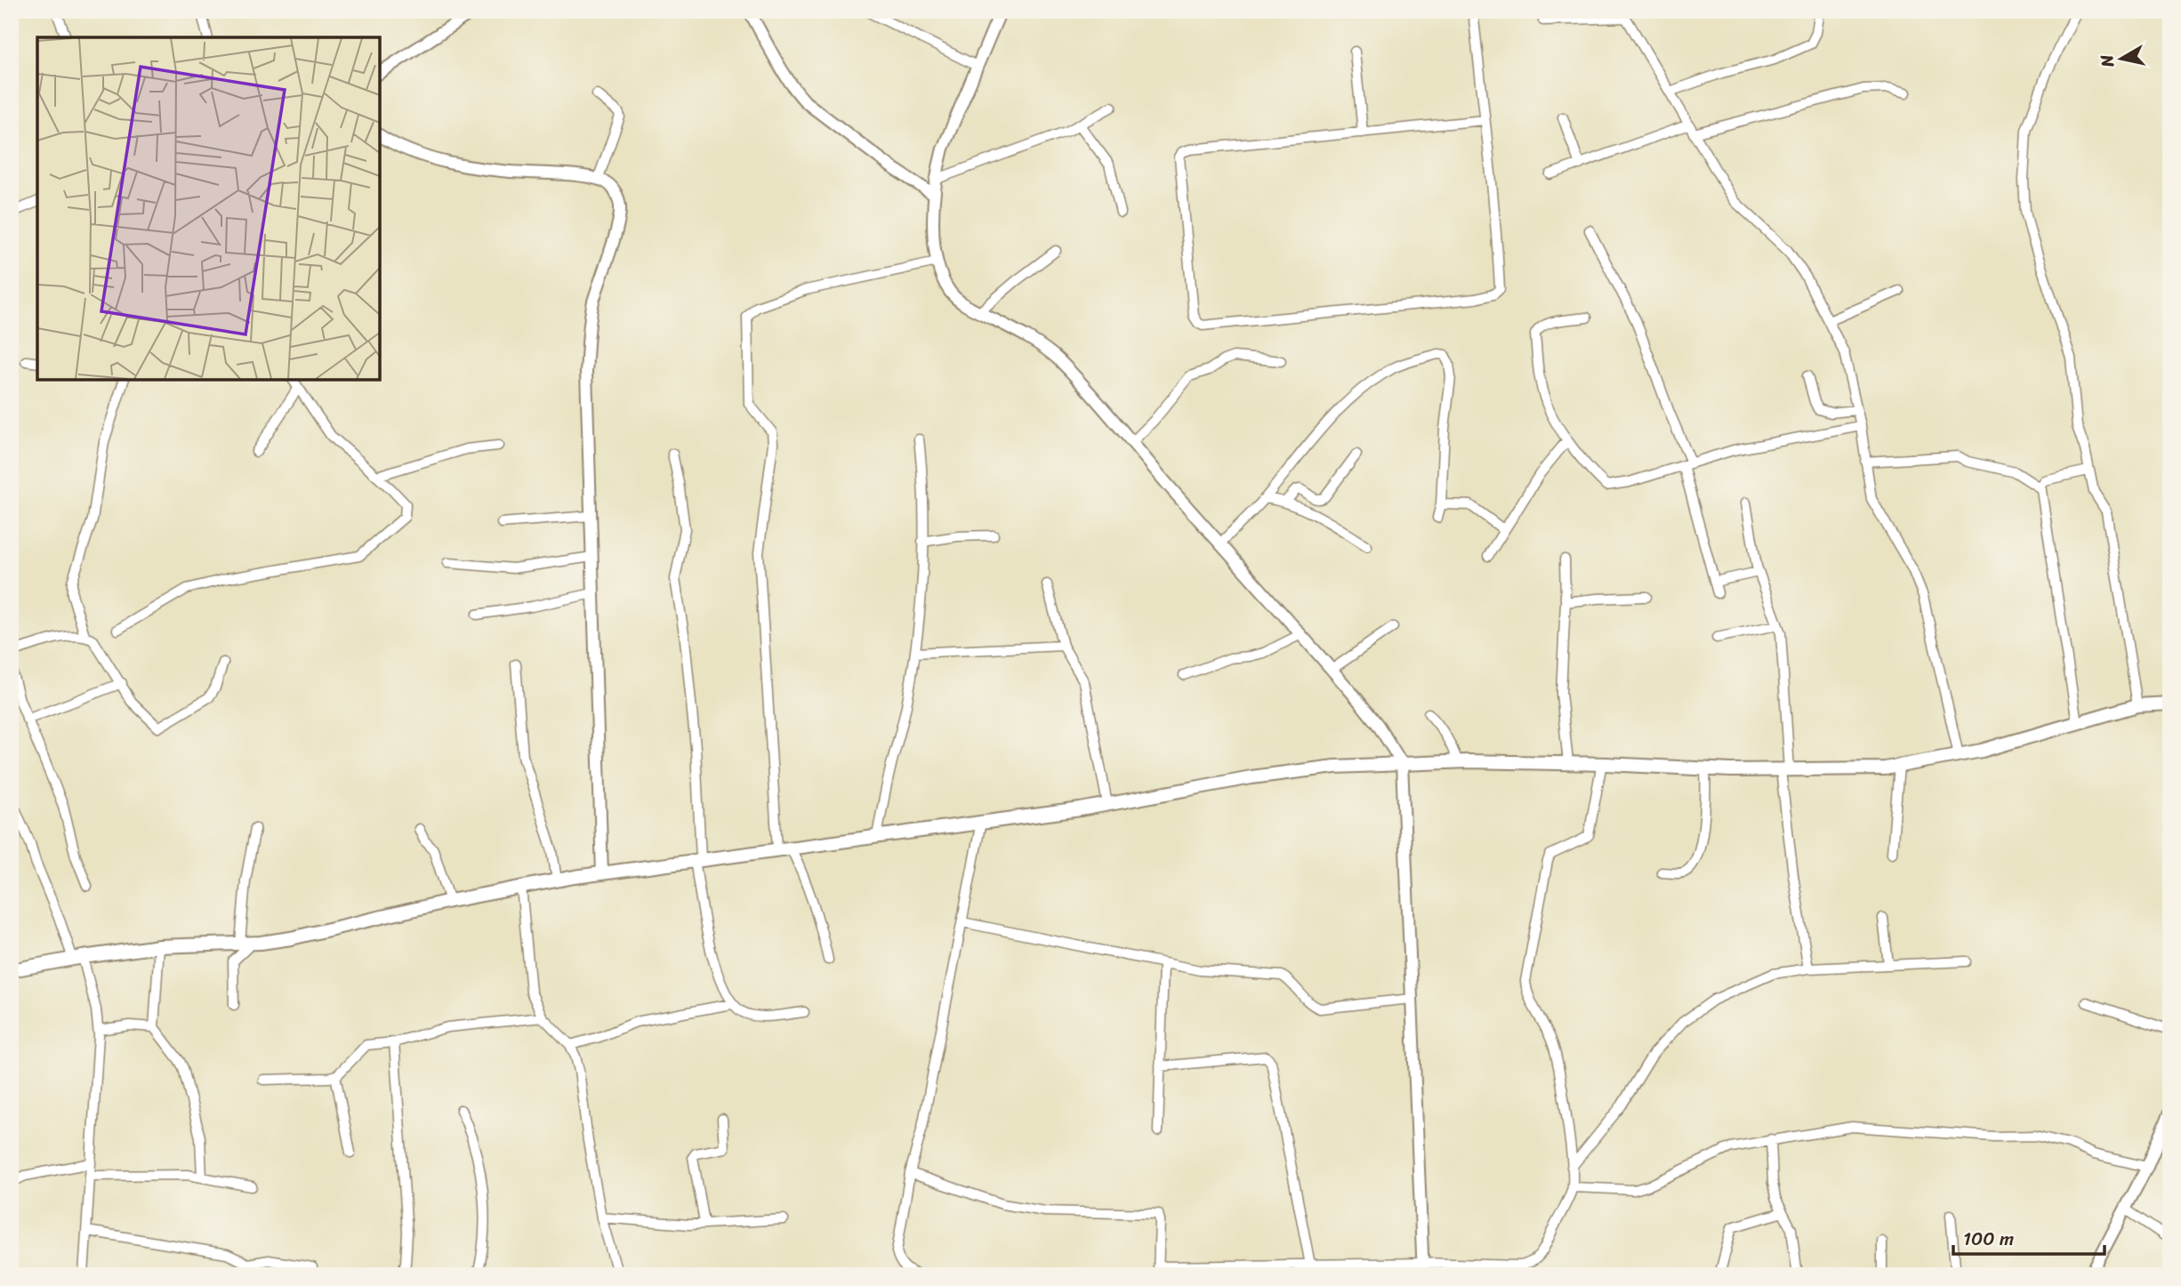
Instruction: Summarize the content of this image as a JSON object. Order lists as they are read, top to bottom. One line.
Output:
{"scale_bar":"100 m","north":"left"}
